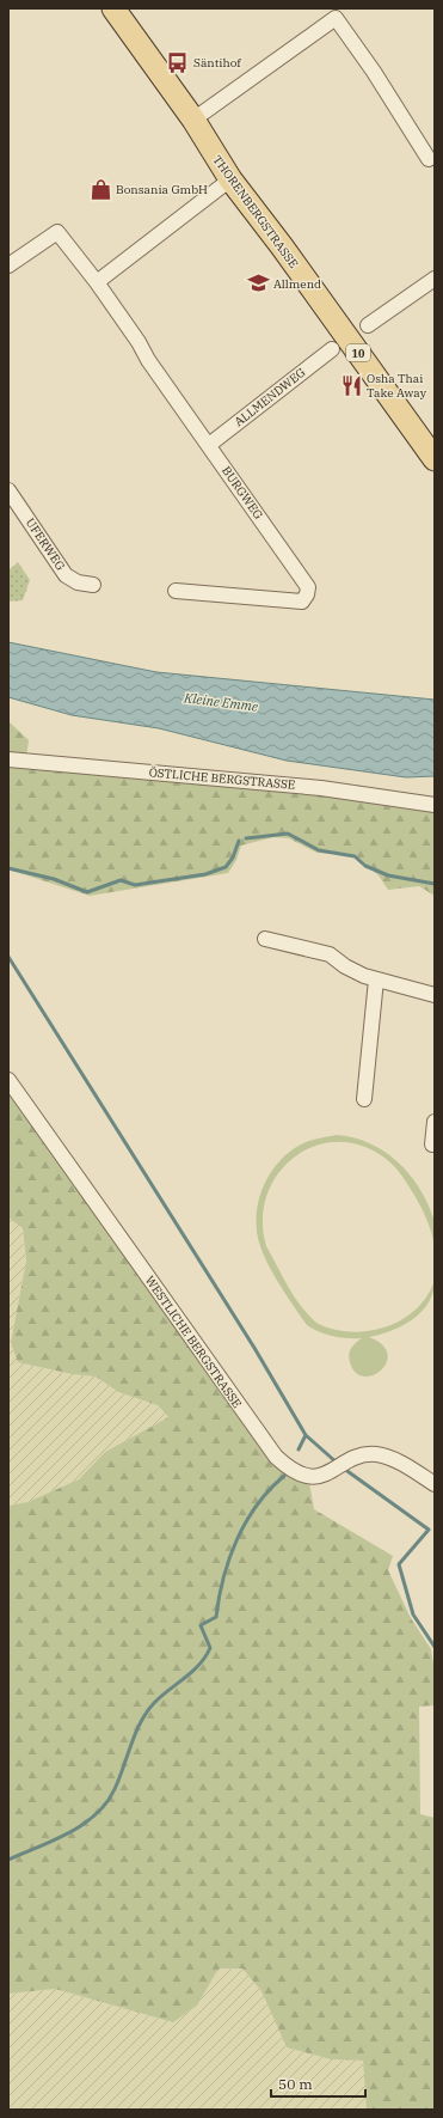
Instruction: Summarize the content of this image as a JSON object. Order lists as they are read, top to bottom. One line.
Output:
{"streets":{"main road":["THORENBERGSTRASSE","10"],"street":["ALLMENDWEG","BURGWEG","UFERWEG","ÖSTLICHE BERGSTRASSE","WESTLICHE BERGSTRASSE"]},"crossings":[["ALLMENDWEG","BURGWEG"]],"water":["Kleine Emme"],"places":{"bus stop":["Säntihof"],"shop":["Bonsania GmbH"],"school or university":["Allmend"],"restaurant":["Osha Thai Take Away"]},"scale_bar":"50 m"}
